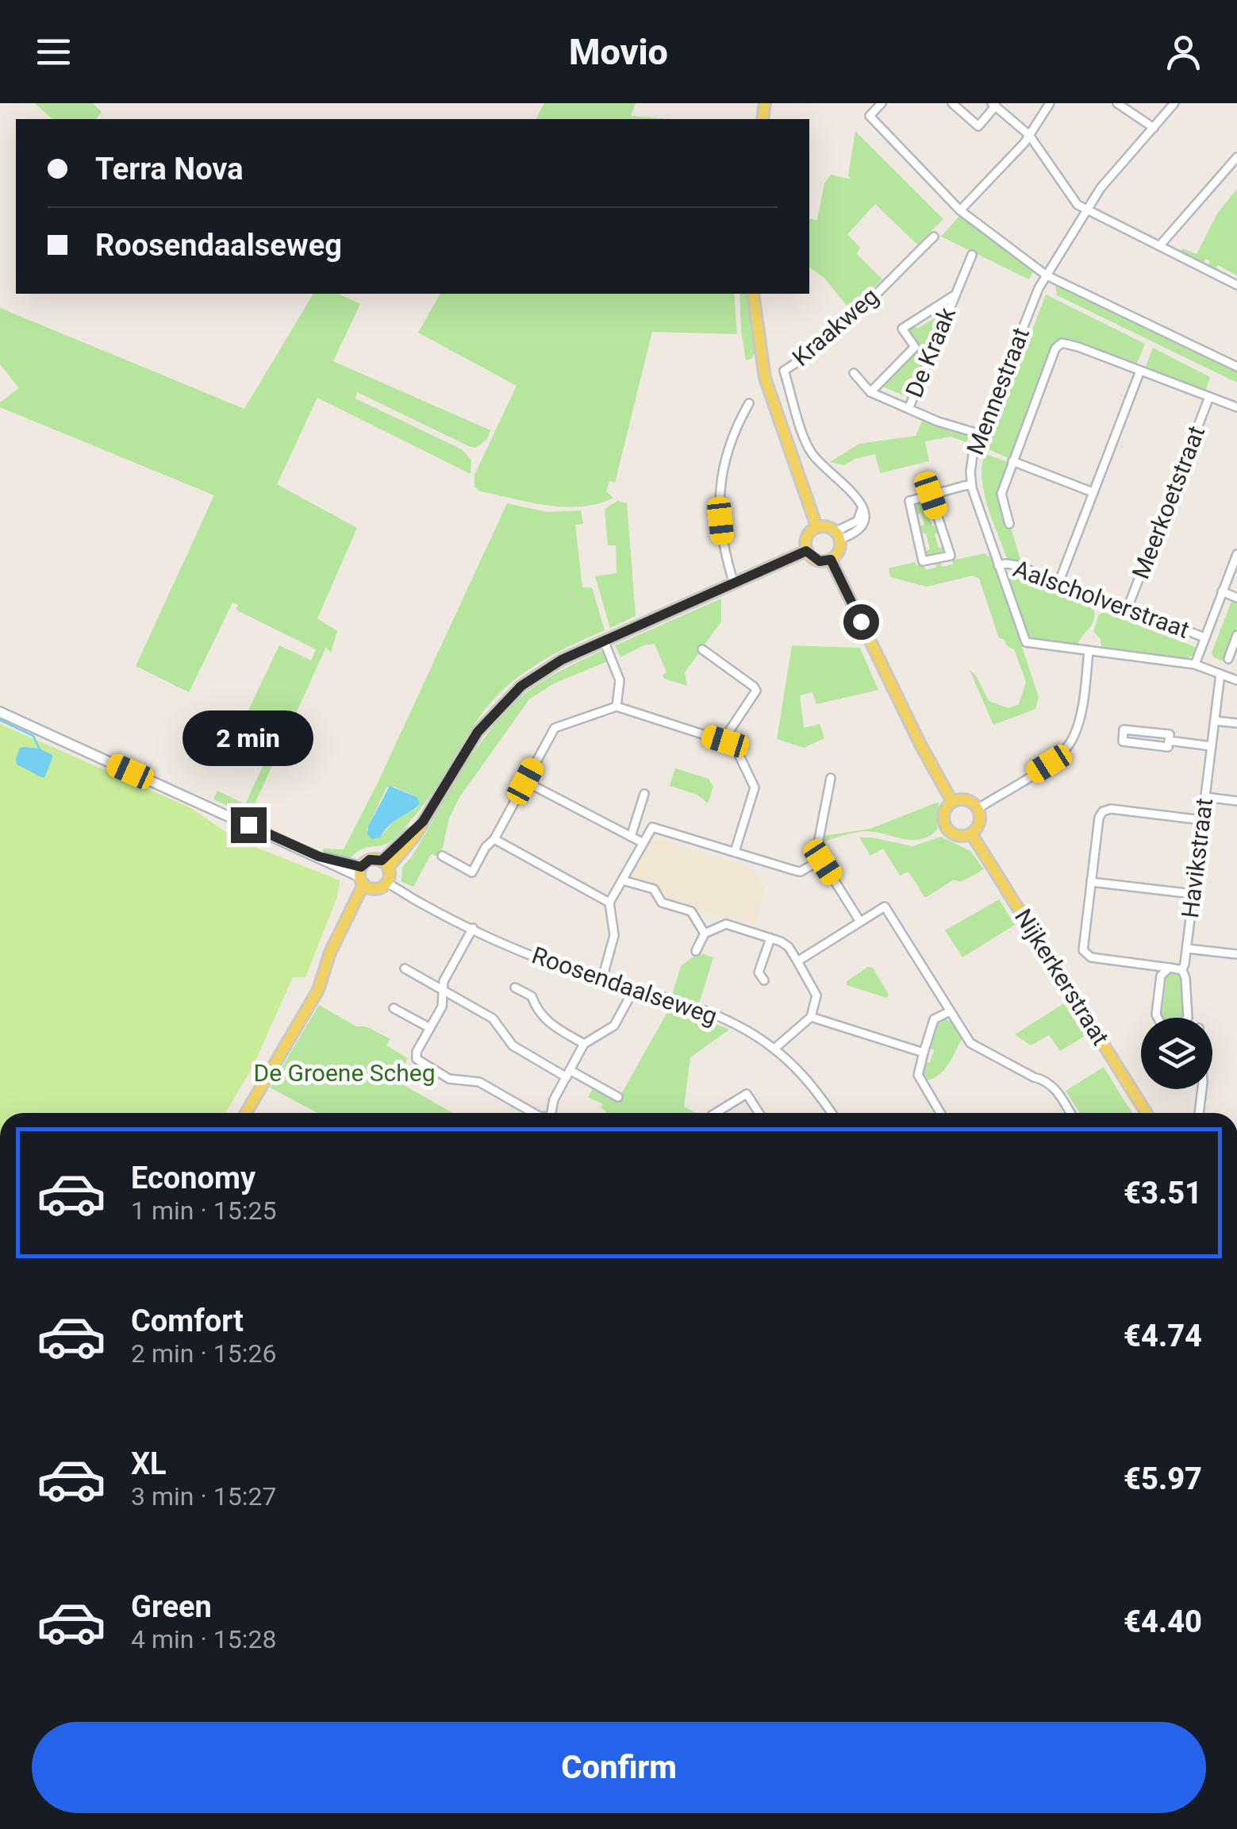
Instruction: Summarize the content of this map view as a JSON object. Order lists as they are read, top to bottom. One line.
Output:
{"streets":{"main road":["Nijkerkerstraat"],"street":["Kraakweg","De Kraak","Mennestraat","Meerkoetstraat","Aalscholverstraat","Havikstraat","Roosendaalseweg"]},"crossings":[["De Kraak","Mennestraat"],["Mennestraat","Aalscholverstraat"],["Mennestraat","Havikstraat"],["Meerkoetstraat","Aalscholverstraat"]],"parks":["De Groene Scheg"],"page":{"header":"Movio","banner":["Terra Nova","Roosendaalseweg"],"bubble":"2 min","list":[{"name":"Economy","note":"1 min · 15:25","value":"€3.51"},{"name":"Comfort","note":"2 min · 15:26","value":"€4.74"},{"name":"XL","note":"3 min · 15:27","value":"€5.97"},{"name":"Green","note":"4 min · 15:28","value":"€4.40"}],"buttons":"Confirm"}}
